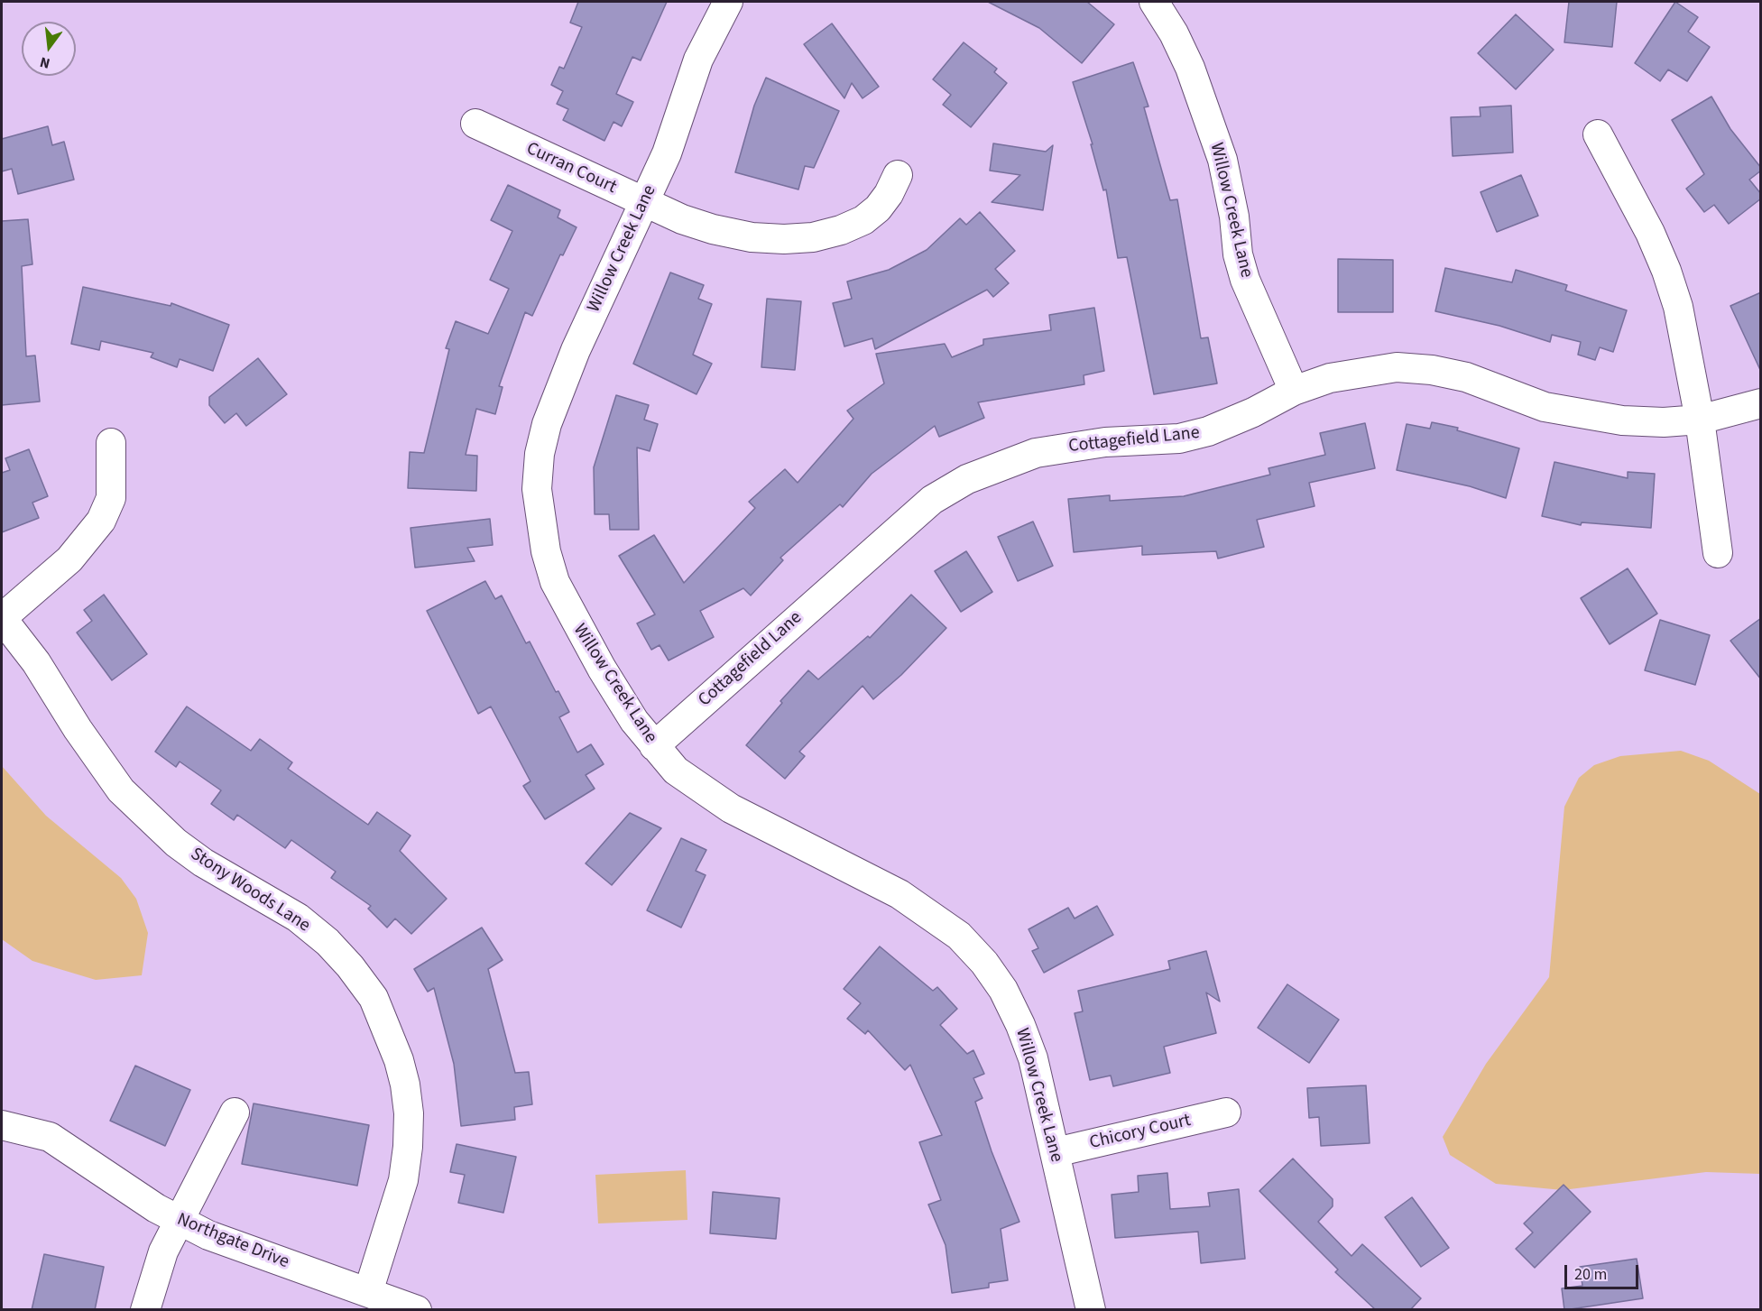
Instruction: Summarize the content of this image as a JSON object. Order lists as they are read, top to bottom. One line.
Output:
{"streets":{"street":["Curran Court","Willow Creek Lane","Cottagefield Lane","Stony Woods Lane","Chicory Court","Northgate Drive"]},"crossings":[["Curran Court","Willow Creek Lane"],["Willow Creek Lane","Cottagefield Lane"],["Willow Creek Lane","Chicory Court"],["Stony Woods Lane","Northgate Drive"]],"scale_bar":"20 m","north":"bottom"}
